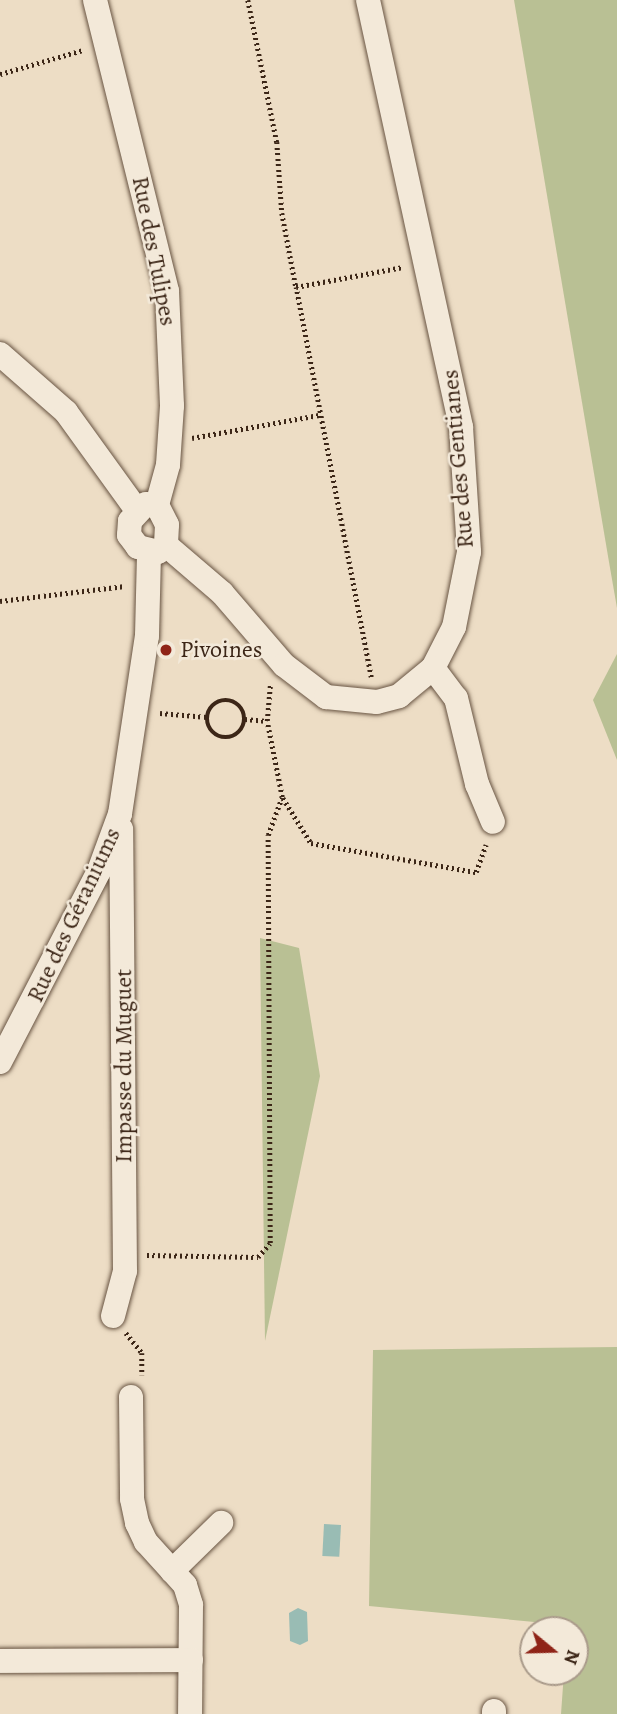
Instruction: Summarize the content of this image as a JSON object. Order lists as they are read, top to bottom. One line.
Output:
{"streets":{"street":["Rue des Tulipes","Rue des Gentianes","Rue des Géraniums","Impasse du Muguet"]},"crossings":[["Rue des Tulipes","Rue des Géraniums"],["Rue des Géraniums","Impasse du Muguet"]],"places":["Pivoines"],"north":"right"}
